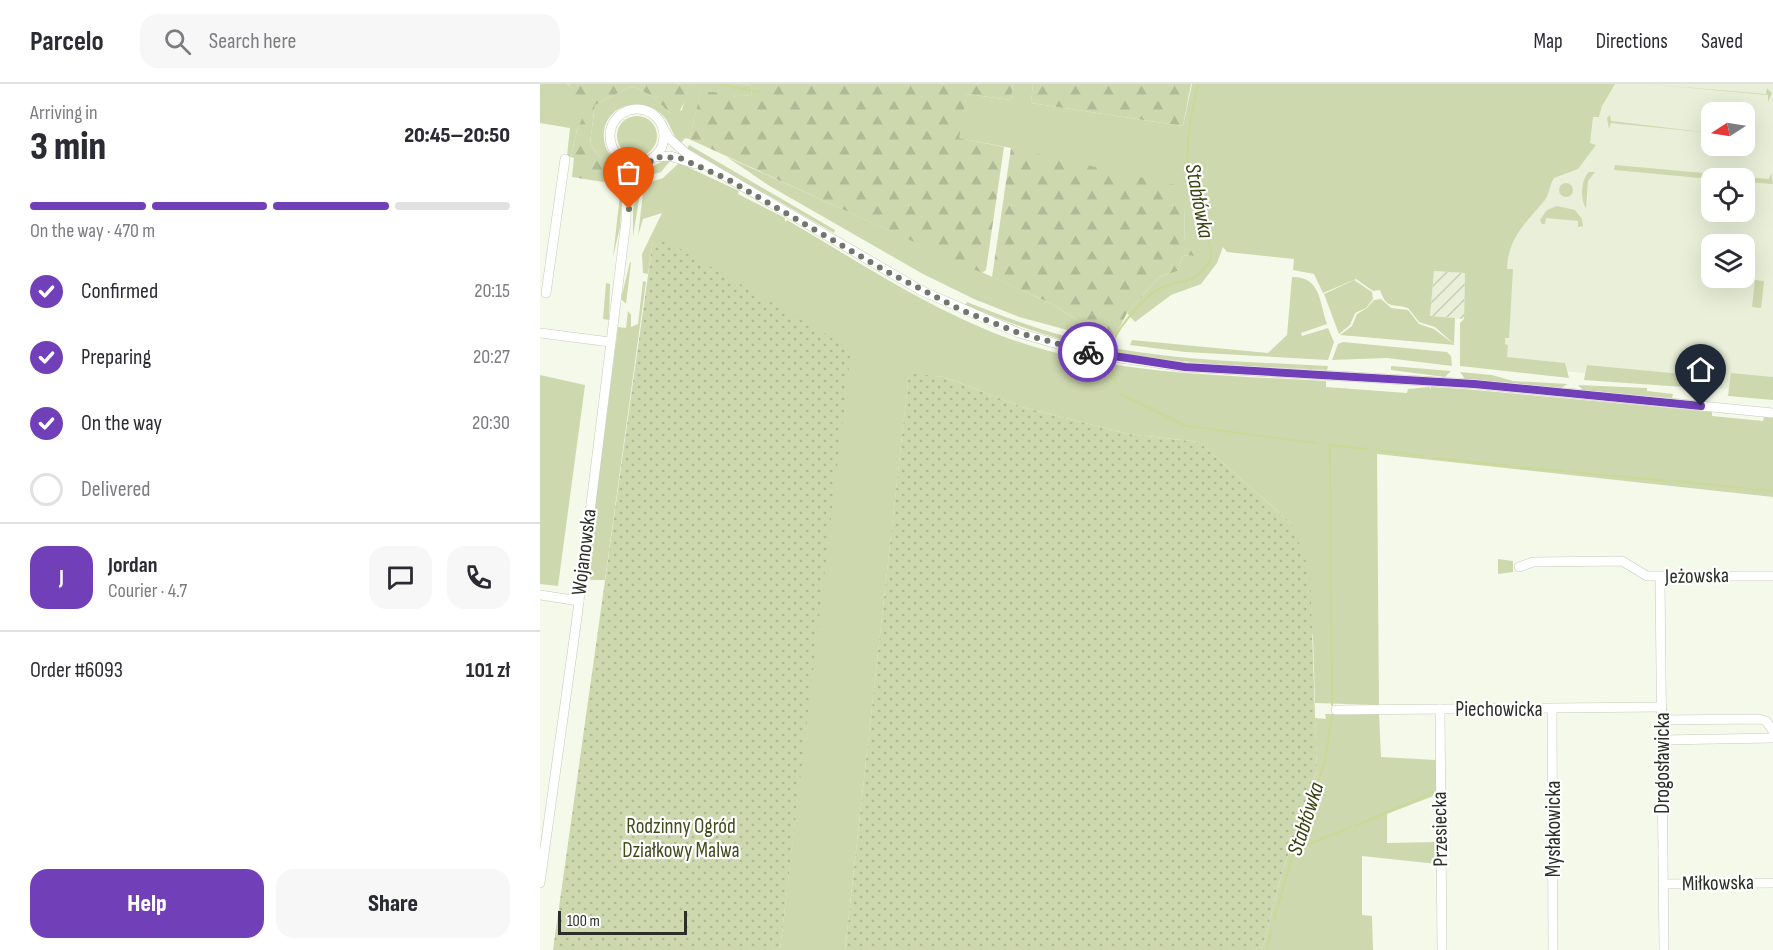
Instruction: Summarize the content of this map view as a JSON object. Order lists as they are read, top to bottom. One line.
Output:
{"streets":{"street":["Wojanowska","Jeżowska","Piechowicka","Drogosławicka","Przesiecka","Mysłakowicka","Miłkowska"]},"crossings":[["Jeżowska","Drogosławicka"],["Piechowicka","Drogosławicka"],["Piechowicka","Przesiecka"],["Piechowicka","Mysłakowicka"],["Drogosławicka","Miłkowska"]],"water":["Stabłówka"],"parks":["Rodzinny Ogród Działkowy Malwa"],"scale_bar":"100 m","north":"left","page":{"header":"Parcelo","search":"Search here","nav":["Map","Directions","Saved"],"heading":["3 min","Arriving in","20:45–20:50"],"panel":["Jordan","Courier · 4.7","Order #6093","101 zł"],"bar":"On the way · 470 m","list":[["Confirmed","20:15"],["Preparing","20:27"],["On the way","20:30"],"Delivered"],"round":"J","buttons":["Help","Share"],"scale":"100 m"}}
